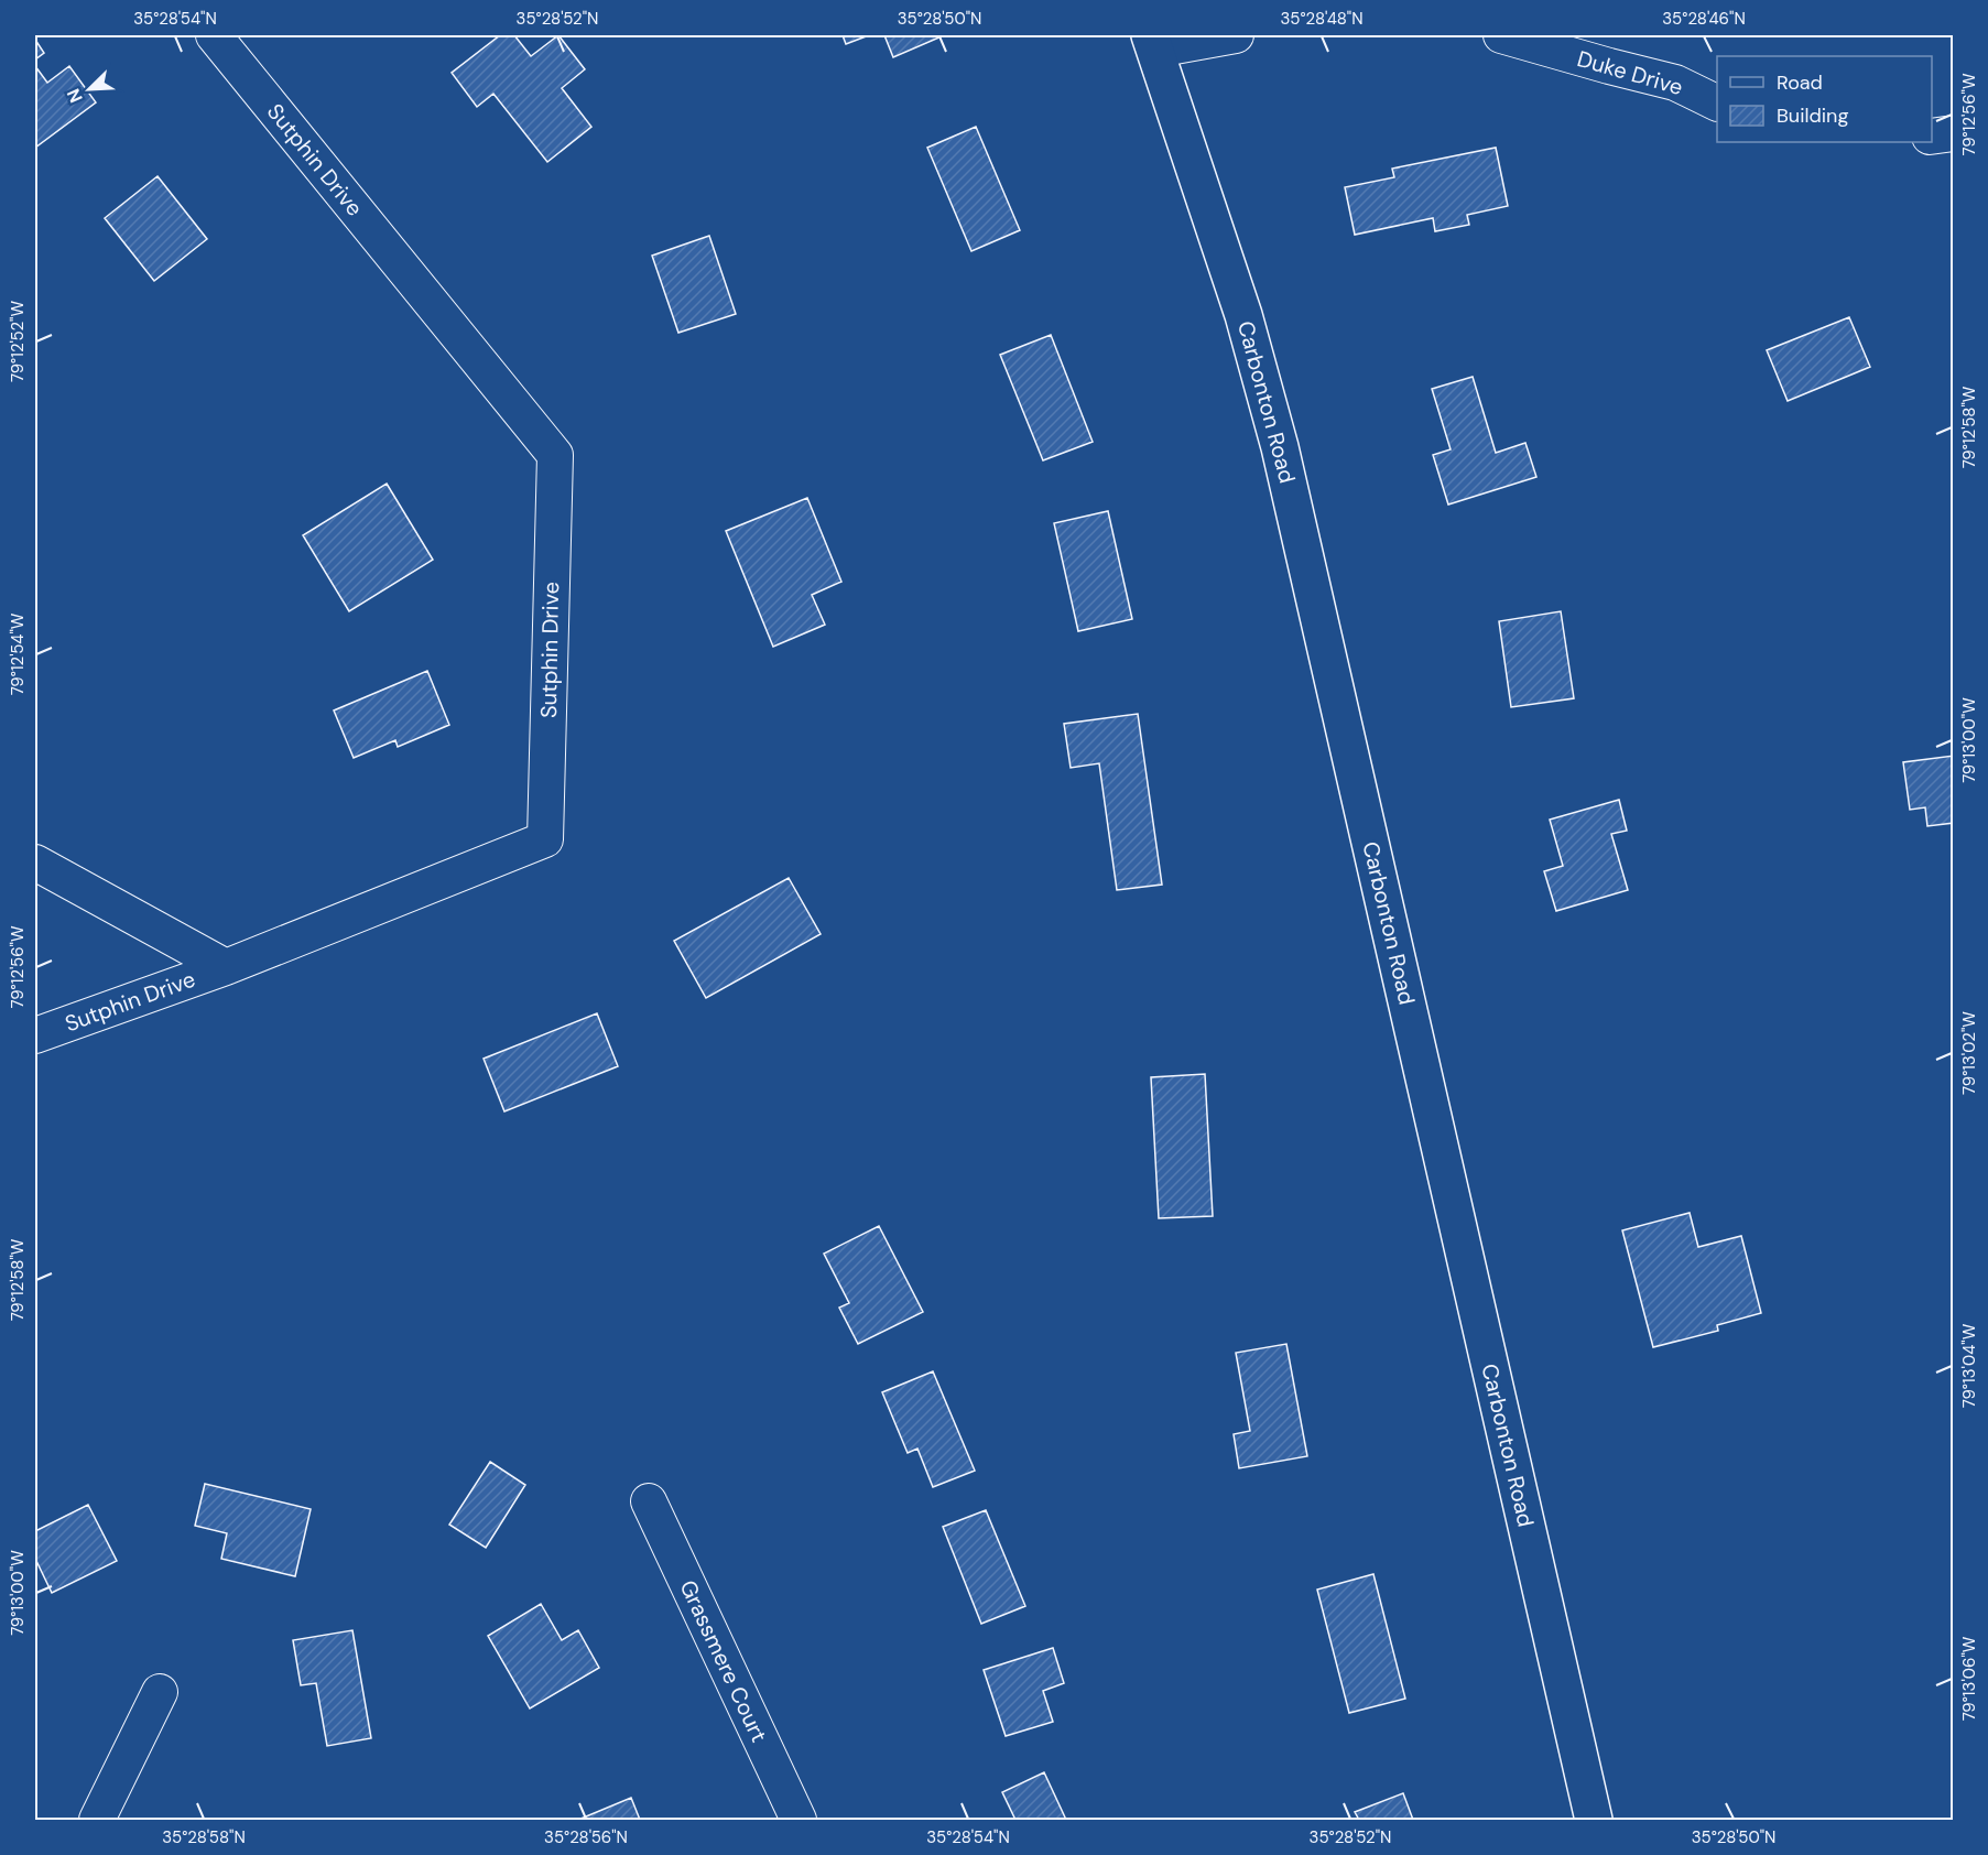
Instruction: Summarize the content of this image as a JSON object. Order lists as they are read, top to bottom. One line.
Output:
{"streets":{"street":["Duke Drive","Sutphin Drive","Carbonton Road","Grassmere Court"]},"legend":["Road","Building"],"north":"bottom left","coordinates":["35°28'54\"N","35°28'52\"N","35°28'50\"N","35°28'48\"N","35°28'46\"N","79°12'56\"W","79°12'52\"W","79°12'58\"W","79°12'54\"W","79°13'00\"W","79°13'02\"W","79°13'04\"W","79°13'06\"W","35°28'58\"N","35°28'56\"N"]}
